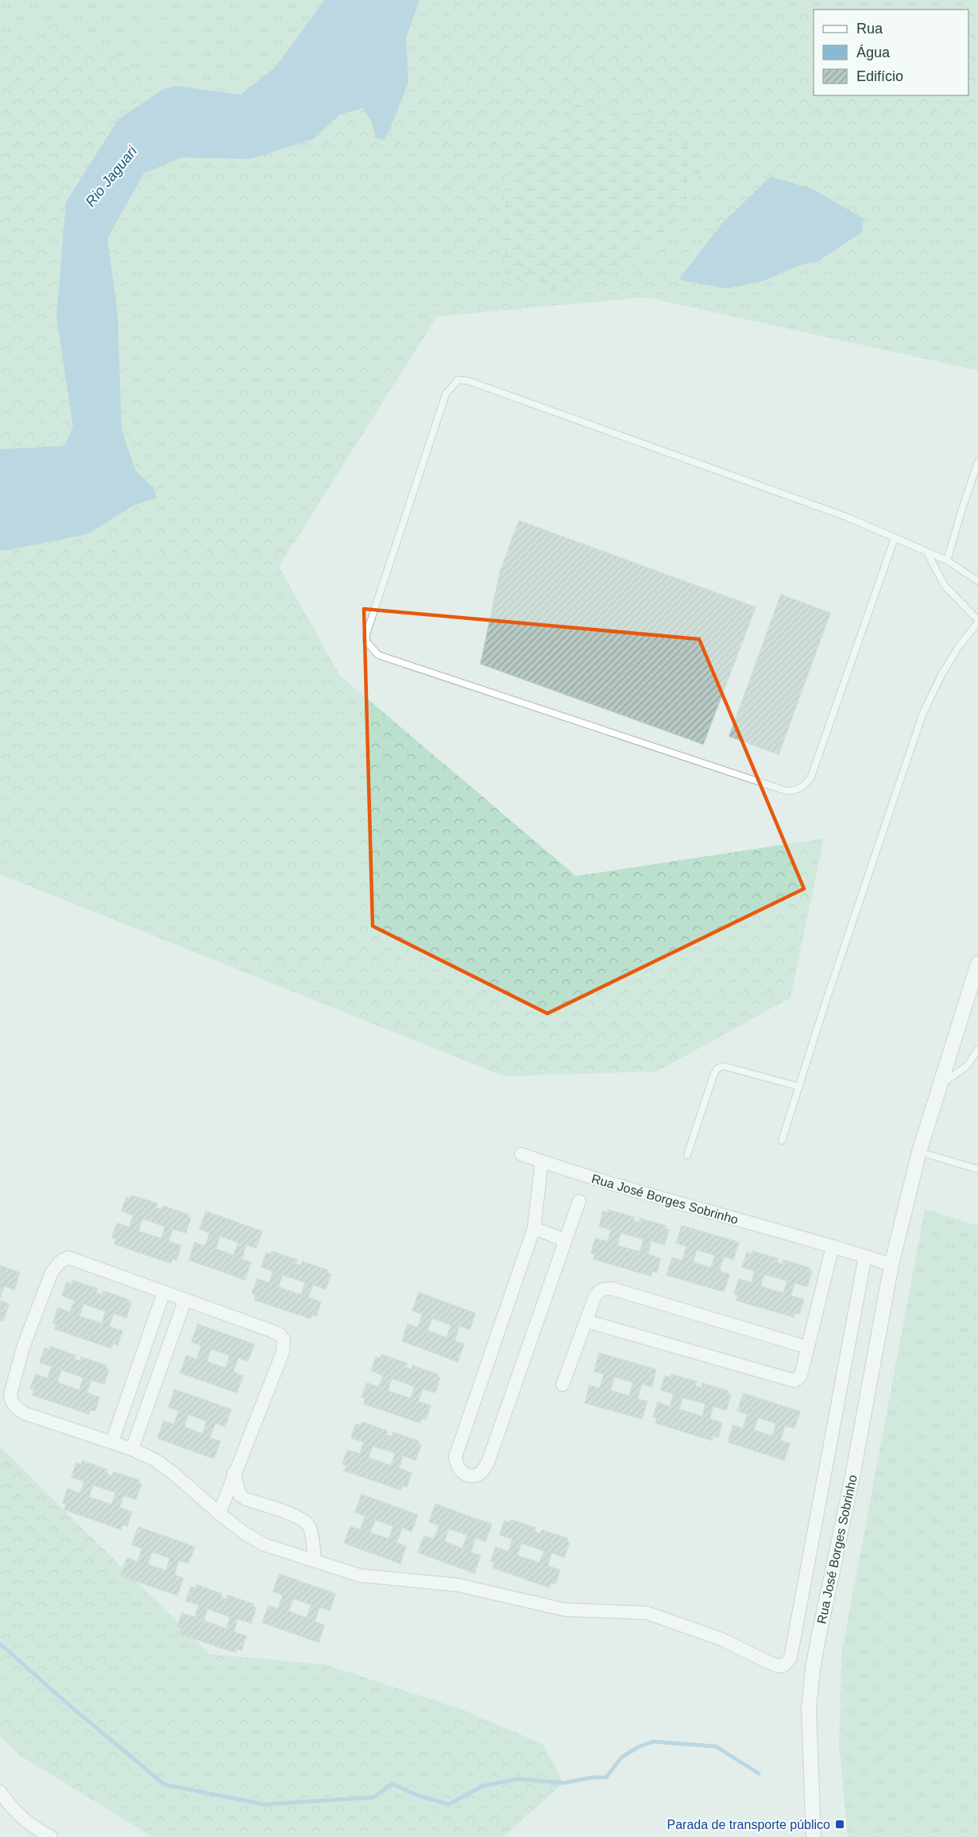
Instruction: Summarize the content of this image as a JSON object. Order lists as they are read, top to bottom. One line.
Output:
{"streets":{"street":["Rua José Borges Sobrinho"]},"water":["Rio Jaguari"],"places":{"transit":["Parada de transporte público"]},"legend":["Rua","Água","Edifício"]}
